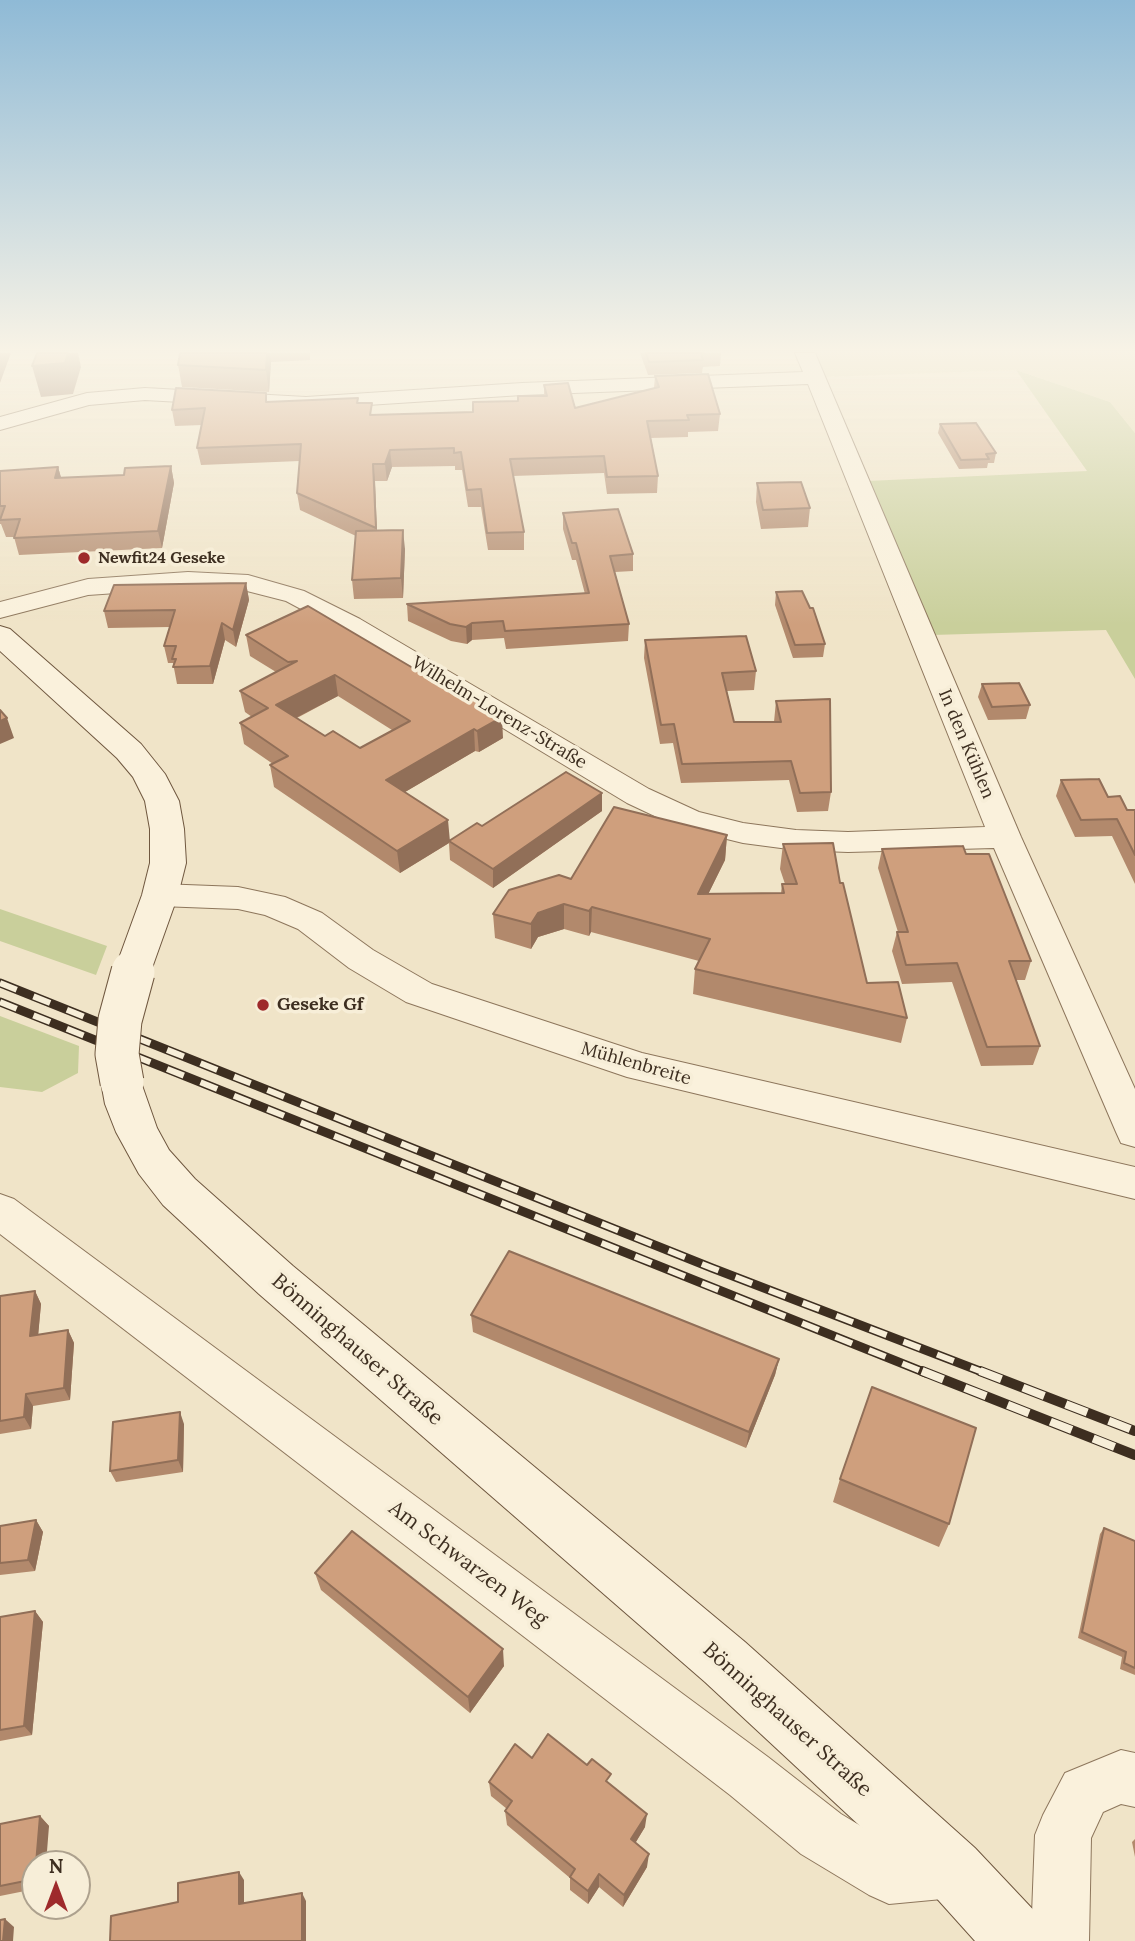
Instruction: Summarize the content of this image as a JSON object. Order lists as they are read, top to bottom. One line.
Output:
{"streets":{"main road":["Bönninghauser Straße"],"street":["Wilhelm-Lorenz-Straße","In den Kühlen","Mühlenbreite","Am Schwarzen Weg"]},"crossings":[["Wilhelm-Lorenz-Straße","In den Kühlen"],["Mühlenbreite","Bönninghauser Straße"],["Bönninghauser Straße","Am Schwarzen Weg"]],"places":["Newfit24 Geseke","Geseke Gf"],"north":"top"}
